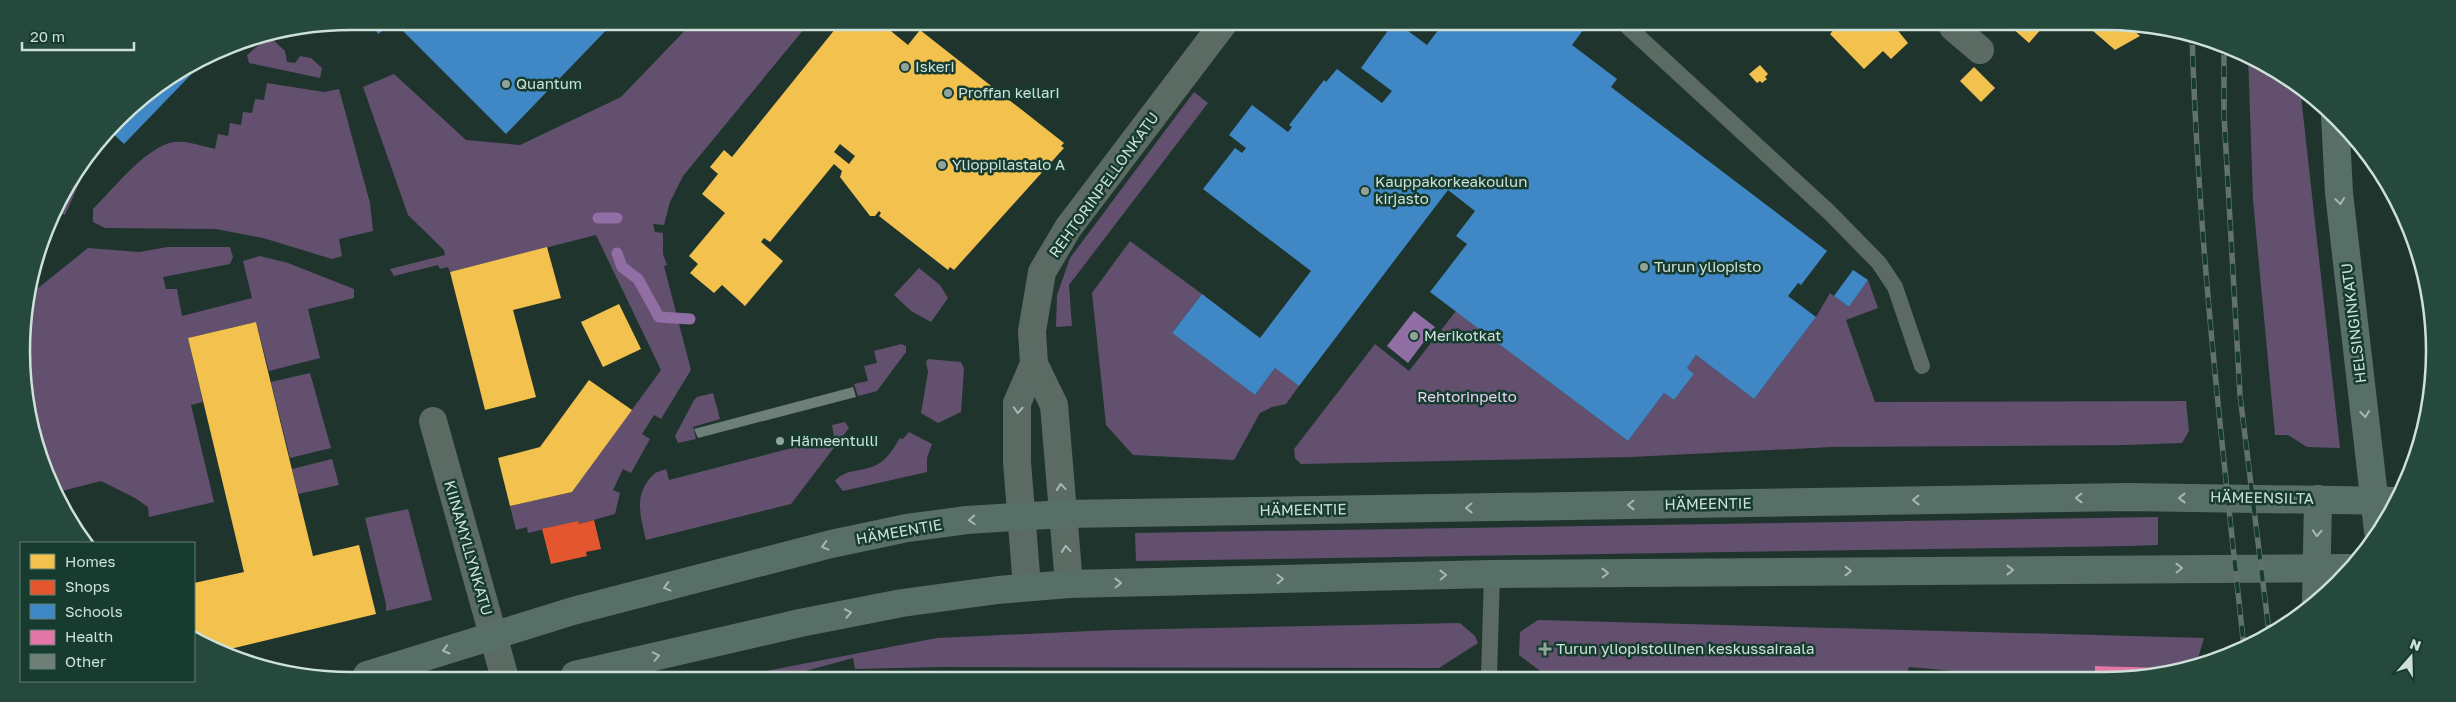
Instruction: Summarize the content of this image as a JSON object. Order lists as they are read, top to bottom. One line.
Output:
{"streets":{"highway":["HELSINGINKATU","HÄMEENSILTA","HÄMEENTIE"],"street":["REHTORINPELLONKATU","KIINAMYLLYNKATU"]},"crossings":[["REHTORINPELLONKATU","HÄMEENTIE"],["HÄMEENSILTA","HÄMEENTIE"],["HÄMEENTIE","KIINAMYLLYNKATU"]],"one_way":["HELSINGINKATU"],"parks":["Rehtorinpelto"],"places":{"other":["Iskeri","Quantum","Proffan kellari","Ylioppilastalo A","Kauppakorkeakoulun kirjasto","Turun yliopisto","Merikotkat","Hämeentulli"],"health":["Turun yliopistollinen keskussairaala"]},"legend":["Homes","Shops","Schools","Health","Other"],"scale_bar":"20 m","north":"top"}
